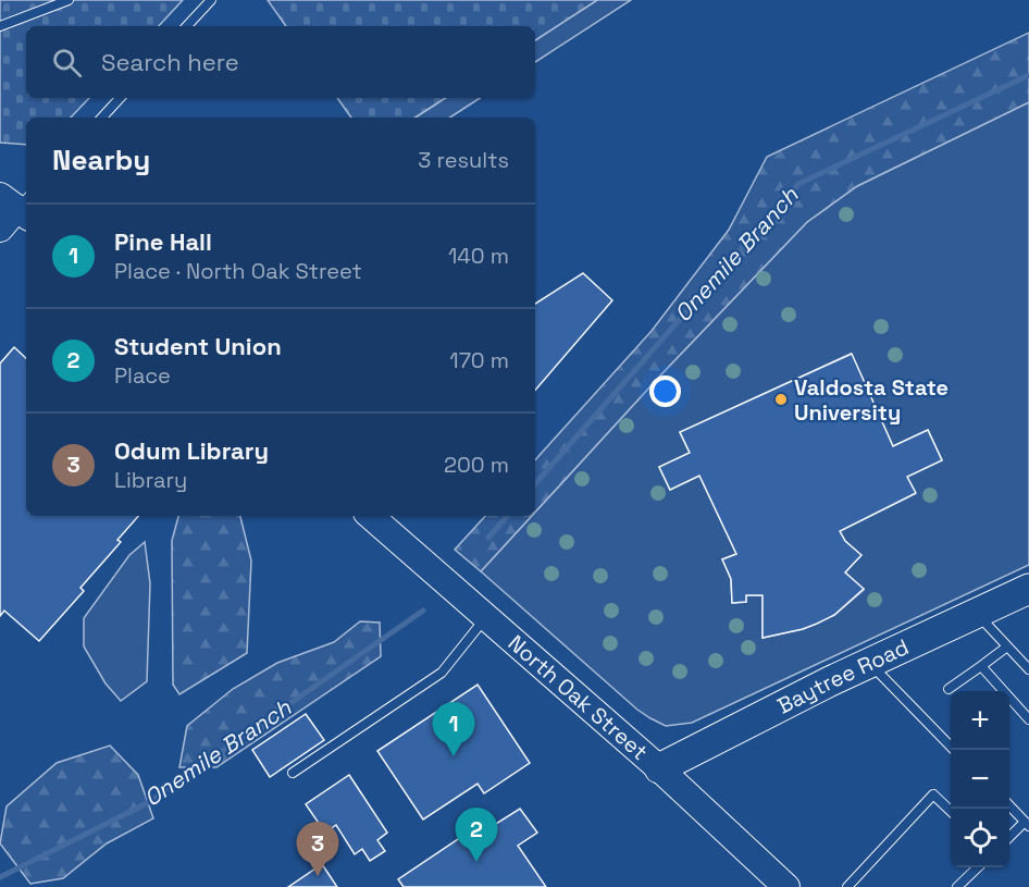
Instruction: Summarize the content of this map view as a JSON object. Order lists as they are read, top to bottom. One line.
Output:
{"streets":{"main road":["Baytree Road","North Oak Street"]},"crossings":[["Baytree Road","North Oak Street"]],"water":["Onemile Branch"],"places":["Valdosta State University"],"page":{"search":"Search here","heading":["Nearby","3 results"],"list":[{"mark":"1","name":"Pine Hall","note":"Place · North Oak Street","value":"140 m"},{"mark":"2","name":"Student Union","note":"Place","value":"170 m"},{"mark":"3","name":"Odum Library","note":"Library","value":"200 m"}],"map_buttons":["+","−"],"pins":["1","2","3"]}}
